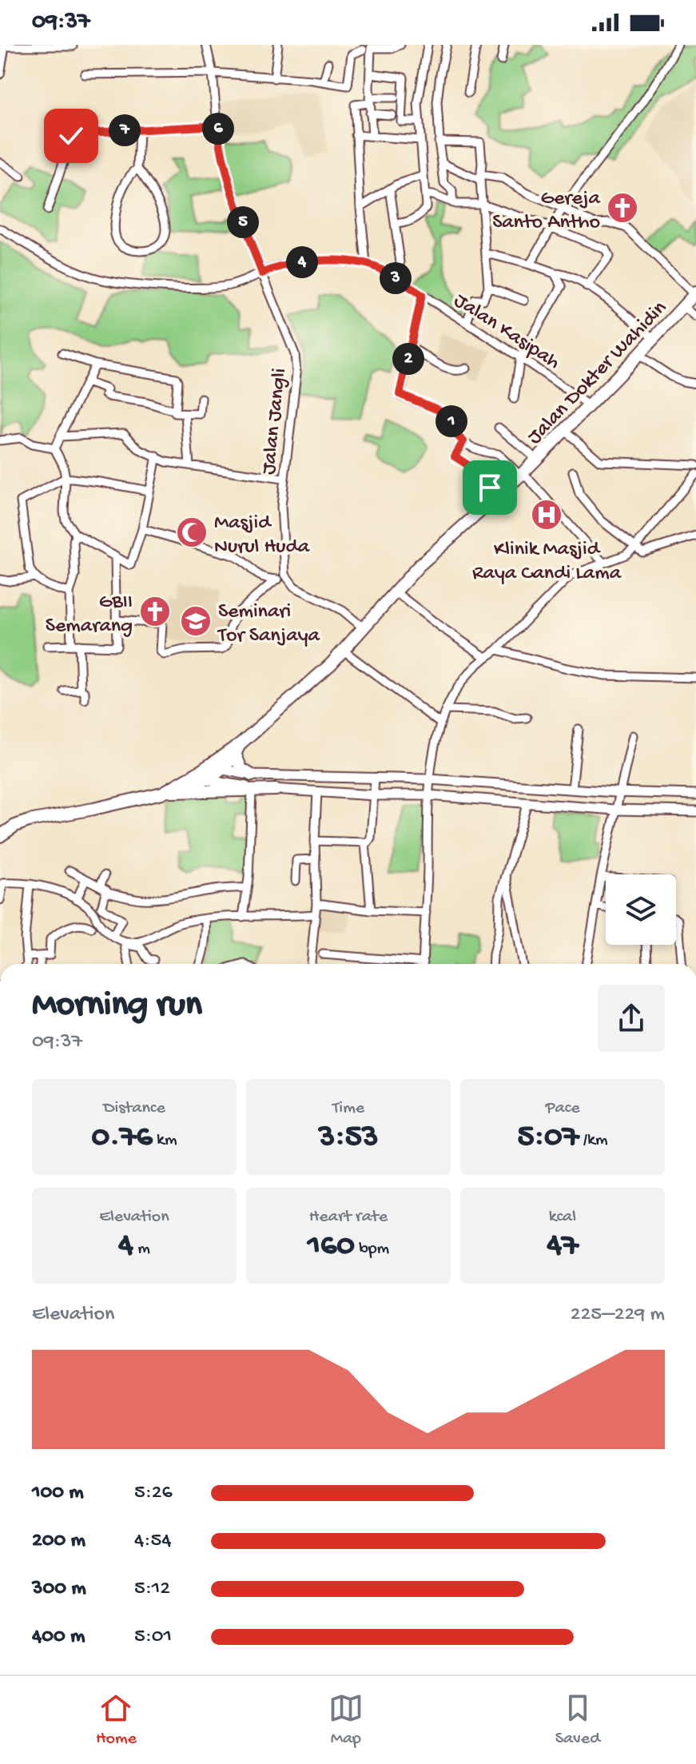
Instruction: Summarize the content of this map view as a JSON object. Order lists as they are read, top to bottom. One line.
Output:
{"streets":{"highway":["Jalan Dokter Wahidin"],"street":["Jalan Kasipah","Jalan Jangli"]},"crossings":[["Jalan Kasipah","Jalan Dokter Wahidin"],["Jalan Kasipah","Jalan Jangli"]],"places":{"church":["Gereja Santo Antho","GBII Semarang"],"hospital":["Klinik Masjid Raya Candi Lama"],"mosque":["Masjid Nurul Huda"],"school or university":["Seminari Tor Sanjaya"]},"page":{"status":"09:37","pins":["6","7","5","4","3","2","1"],"heading":["Morning run","09:37"],"stats":[["Distance","0.76 km"],["Time","3:53"],["Pace","5:07 /km"],["Elevation","4 m"],["Heart rate","160 bpm"],["kcal","47"]],"chart":["Elevation","225–229 m"],"list":[{"name":"100 m","note":"5:26"},{"name":"200 m","note":"4:54"},{"name":"300 m","note":"5:12"},{"name":"400 m","note":"5:01"}],"tabs":["Home","Map","Saved"]}}
